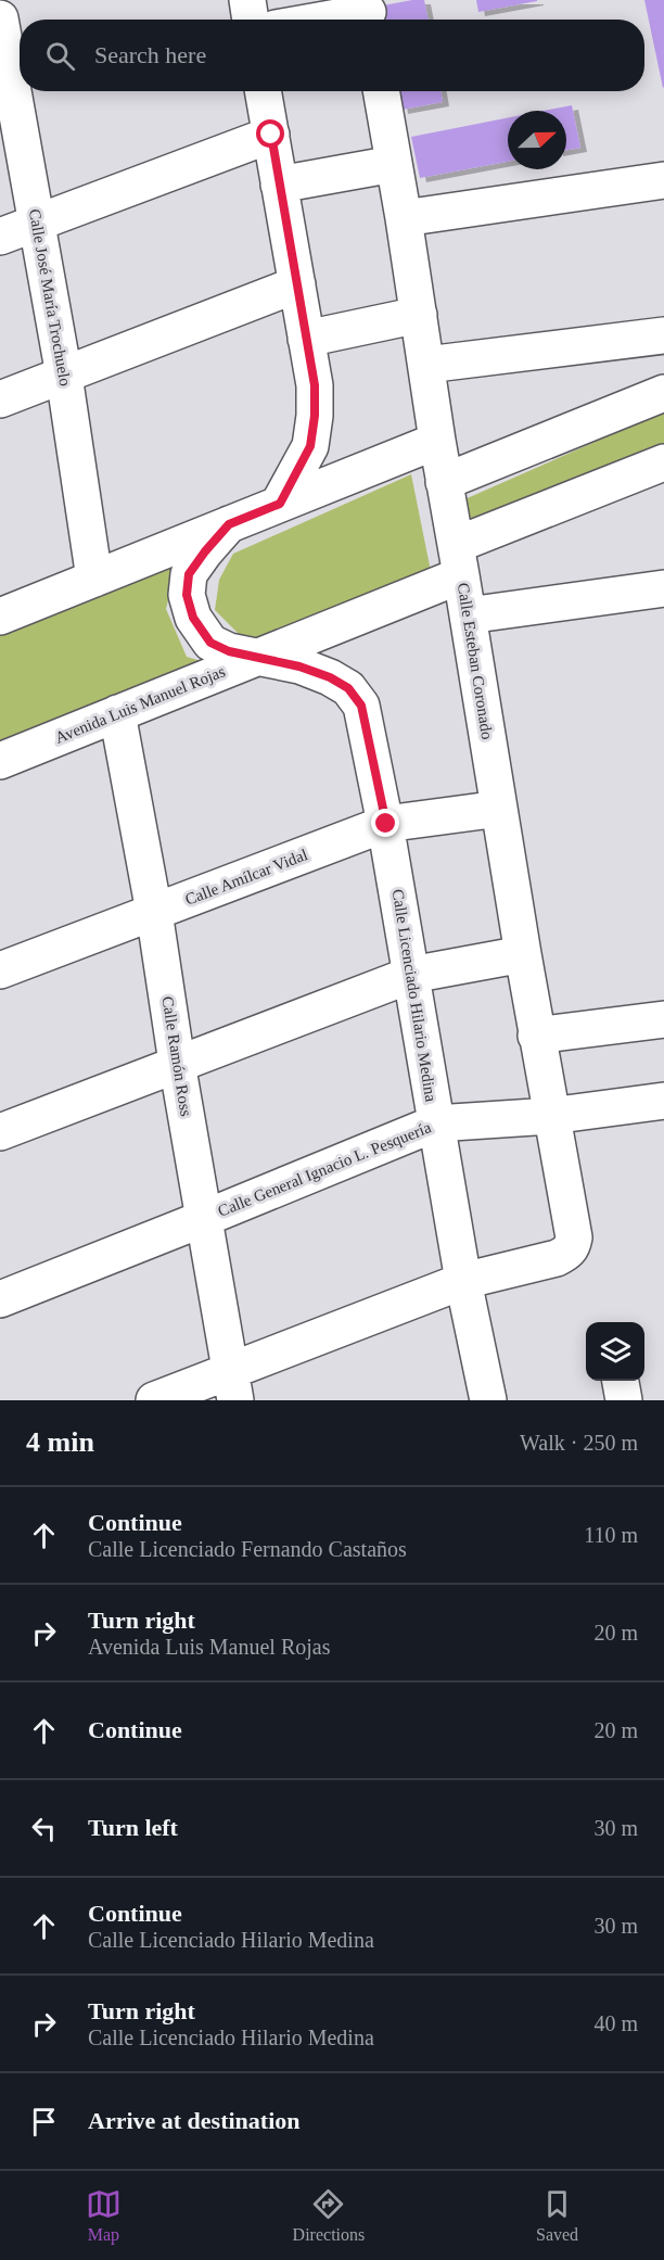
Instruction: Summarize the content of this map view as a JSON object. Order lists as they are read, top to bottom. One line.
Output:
{"streets":{"street":["Calle José María Trochuelo","Calle Esteban Coronado","Avenida Luis Manuel Rojas","Calle Amílcar Vidal","Calle Licenciado Hilario Medina","Calle Ramón Ross","Calle General Ignacio L. Pesquería"]},"crossings":[["Calle Esteban Coronado","Avenida Luis Manuel Rojas"],["Calle Esteban Coronado","Calle Amílcar Vidal"],["Calle Esteban Coronado","Calle Licenciado Hilario Medina"],["Calle Esteban Coronado","Calle General Ignacio L. Pesquería"],["Avenida Luis Manuel Rojas","Calle Licenciado Hilario Medina"],["Avenida Luis Manuel Rojas","Calle Ramón Ross"],["Calle Amílcar Vidal","Calle Licenciado Hilario Medina"],["Calle Amílcar Vidal","Calle Ramón Ross"],["Calle Licenciado Hilario Medina","Calle General Ignacio L. Pesquería"],["Calle Ramón Ross","Calle General Ignacio L. Pesquería"]],"north":"right","page":{"search":"Search here","heading":["4 min","Walk · 250 m"],"list":[["Continue","Calle Licenciado Fernando Castaños","110 m"],["Turn right","Avenida Luis Manuel Rojas","20 m"],["Continue","20 m"],["Turn left","30 m"],["Continue","Calle Licenciado Hilario Medina","30 m"],["Turn right","Calle Licenciado Hilario Medina","40 m"],"Arrive at destination"],"nav":["Map","Directions","Saved"]}}
